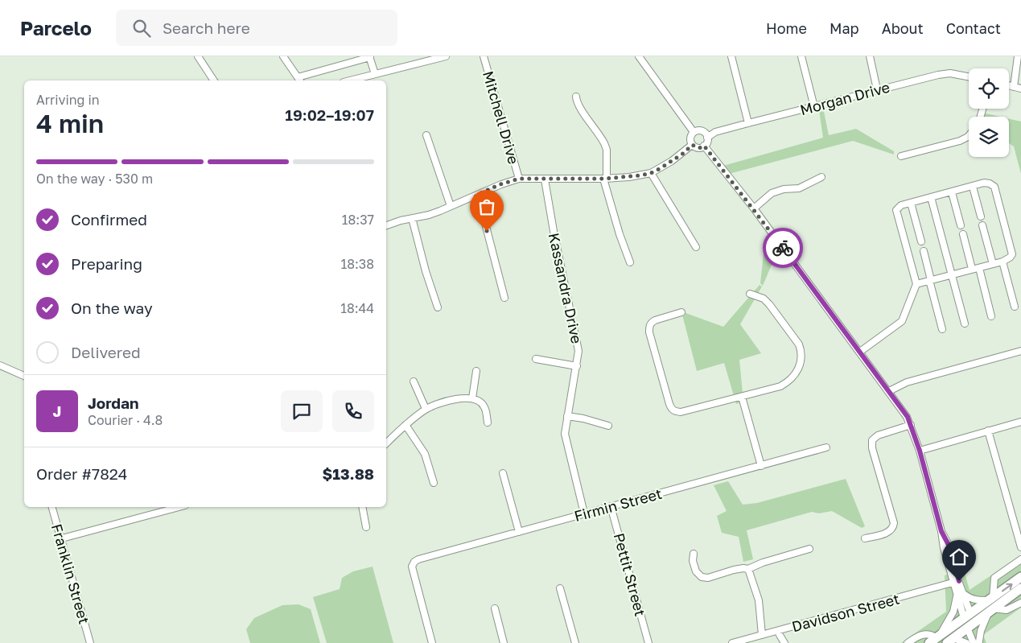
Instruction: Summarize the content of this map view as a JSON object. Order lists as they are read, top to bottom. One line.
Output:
{"streets":{"street":["Morgan Drive","Mitchell Drive","Kassandra Drive","Firmin Street","Franklin Street","Pettit Street","Davidson Street"]},"crossings":[["Kassandra Drive","Firmin Street"],["Firmin Street","Pettit Street"]],"page":{"header":"Parcelo","search":"Search here","nav":["Home","Map","About","Contact"],"heading":["4 min","Arriving in","19:02–19:07"],"panel":["Jordan","Courier · 4.8","Order #7824","$13.88"],"bar":"On the way · 530 m","list":[["Confirmed","18:37"],["Preparing","18:38"],["On the way","18:44"],"Delivered"],"round":"J"}}
